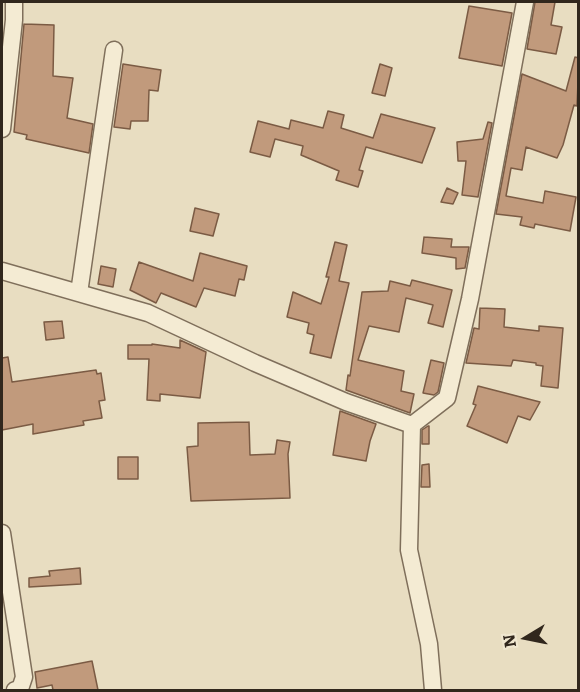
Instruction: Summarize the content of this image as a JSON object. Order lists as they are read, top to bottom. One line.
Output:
{"north":"left"}
